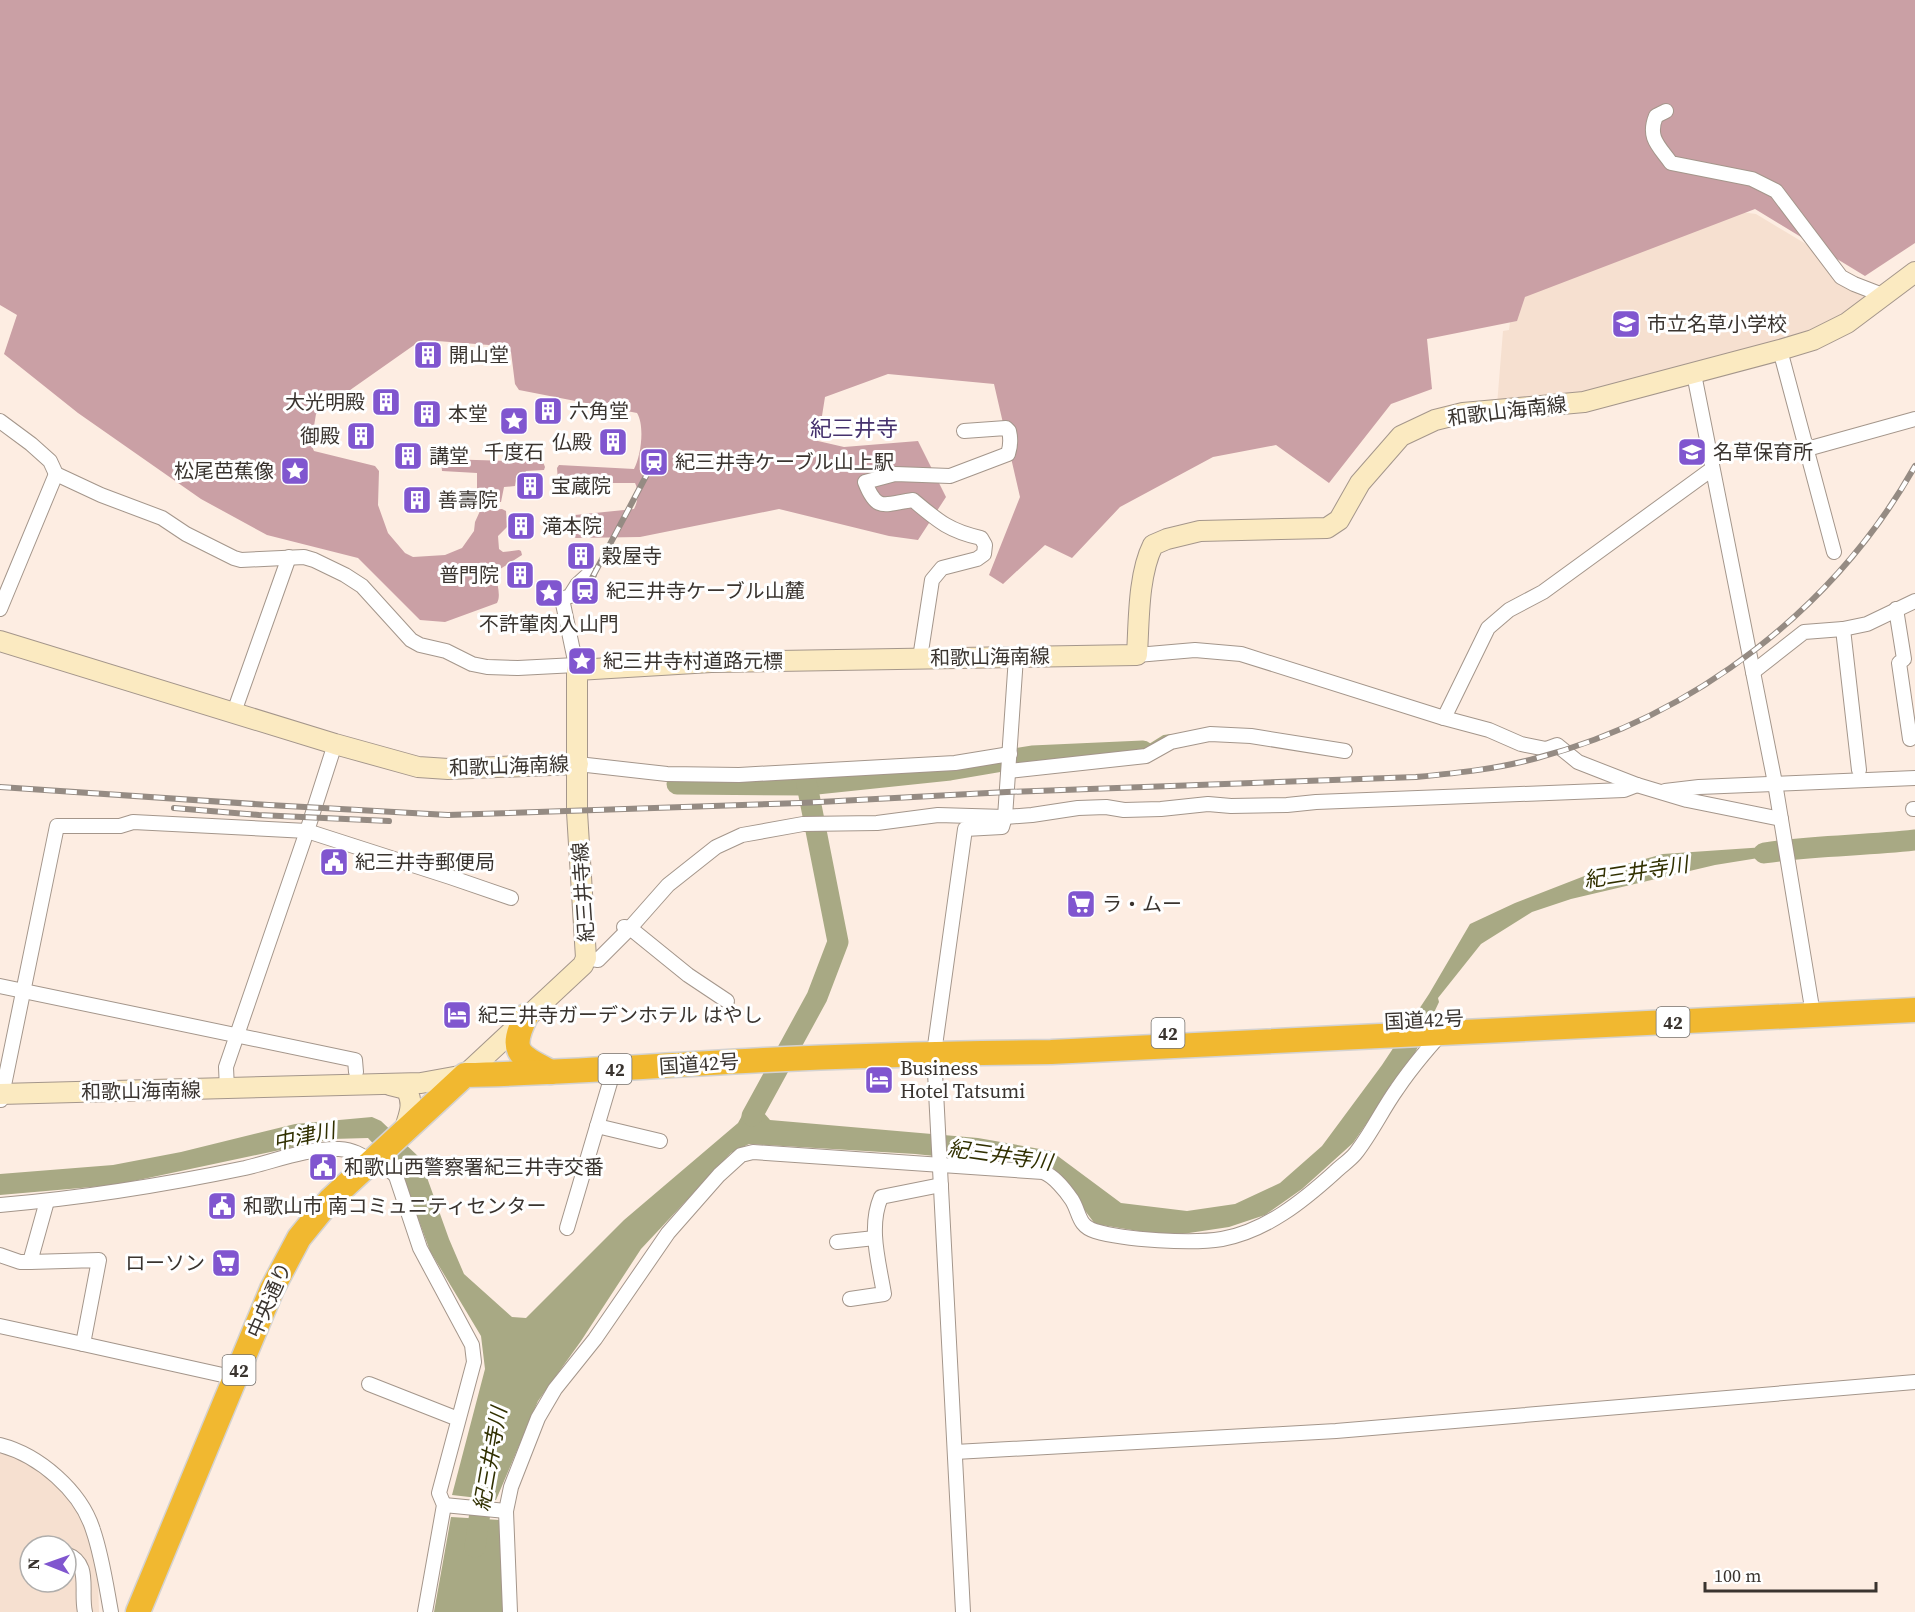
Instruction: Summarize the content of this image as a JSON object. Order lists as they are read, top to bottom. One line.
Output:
{"streets":{"highway":["国道42号","42","中央通り"],"main road":["和歌山海南線","紀三井寺線"]},"crossings":[["和歌山海南線","紀三井寺線"],["和歌山海南線","国道42号"],["和歌山海南線","中央通り"],["紀三井寺線","国道42号"],["紀三井寺線","中央通り"],["国道42号","中央通り"]],"districts":["紀三井寺"],"water":["紀三井寺川","中津川"],"places":{"school or university":["市立名草小学校","名草保育所"],"building":["開山堂","大光明殿","六角堂","本堂","御殿","仏殿","講堂","宝蔵院","善壽院","滝本院","穀屋寺","普門院"],"place":["千度石","松尾芭蕉像","不許葷肉入山門","紀三井寺村道路元標"],"station":["紀三井寺ケーブル山上駅","紀三井寺ケーブル山麓"],"public building":["紀三井寺郵便局","和歌山西警察署紀三井寺交番","和歌山市 南コミュニティセンター"],"supermarket":["ラ・ムー","ローソン"],"hotel":["紀三井寺ガーデンホテル はやし","Business Hotel Tatsumi"]},"scale_bar":"100 m","north":"left"}
